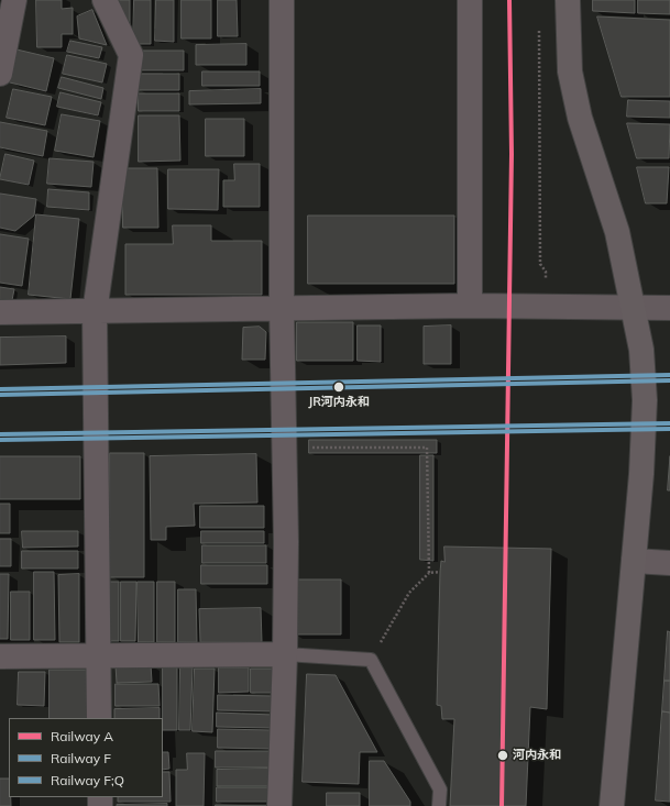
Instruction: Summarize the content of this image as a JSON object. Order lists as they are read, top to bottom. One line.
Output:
{"places":["JR河内永和","河内永和"],"lines":["rail line A","rail line F","rail line F;Q"],"legend":["Railway A","Railway F","Railway F;Q"]}
